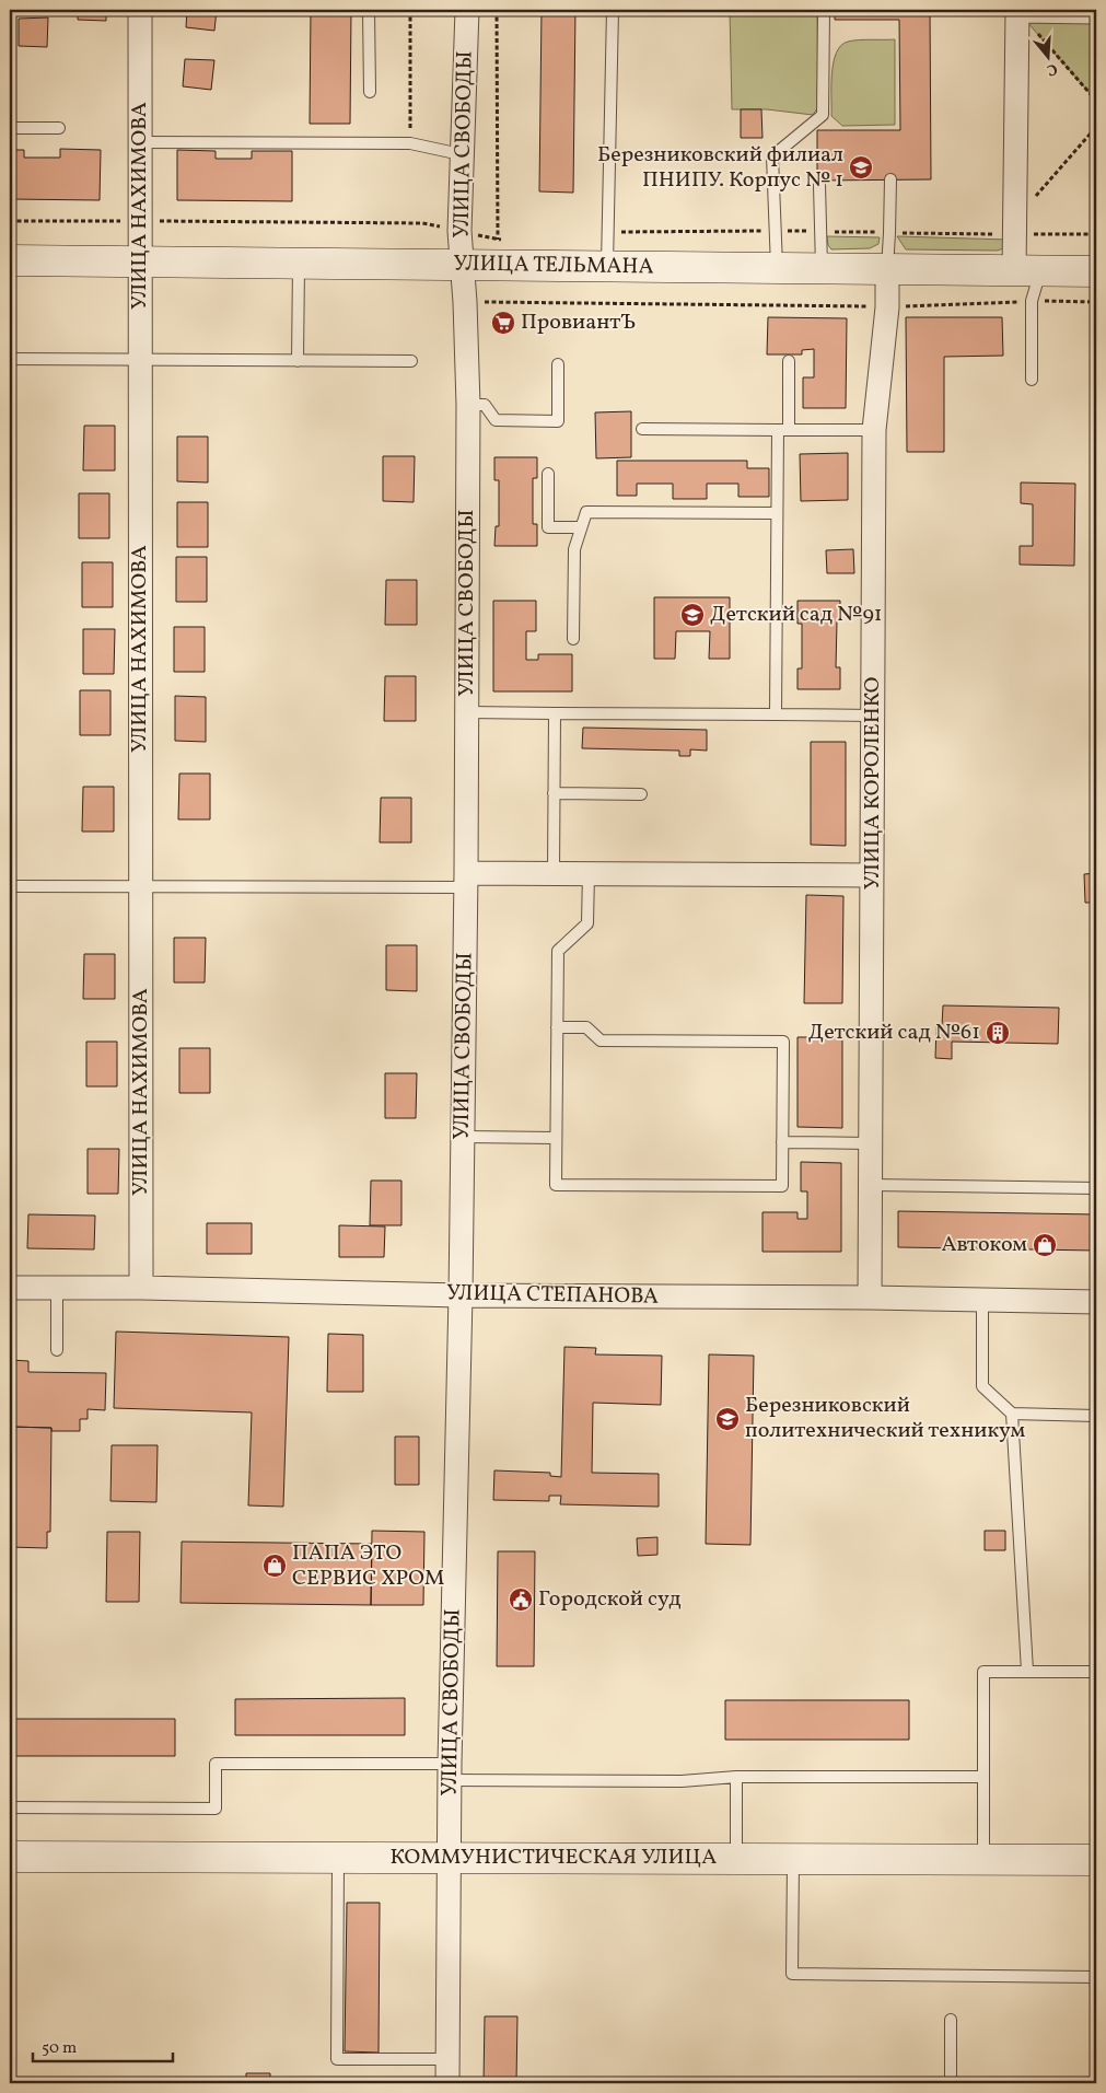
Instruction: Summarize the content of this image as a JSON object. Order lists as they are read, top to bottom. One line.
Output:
{"streets":{"main road":["УЛИЦА ТЕЛЬМАНА","КОММУНИСТИЧЕСКАЯ УЛИЦА"],"street":["УЛИЦА СВОБОДЫ","УЛИЦА НАХИМОВА","УЛИЦА КОРОЛЕНКО","УЛИЦА СТЕПАНОВА"]},"crossings":[["УЛИЦА СВОБОДЫ","УЛИЦА ТЕЛЬМАНА"],["УЛИЦА СВОБОДЫ","УЛИЦА СТЕПАНОВА"],["УЛИЦА СВОБОДЫ","КОММУНИСТИЧЕСКАЯ УЛИЦА"],["УЛИЦА НАХИМОВА","УЛИЦА ТЕЛЬМАНА"],["УЛИЦА НАХИМОВА","УЛИЦА СТЕПАНОВА"],["УЛИЦА ТЕЛЬМАНА","УЛИЦА КОРОЛЕНКО"],["УЛИЦА КОРОЛЕНКО","УЛИЦА СТЕПАНОВА"]],"places":{"school or university":["Березниковский филиал ПНИПУ. Корпус № 1","Детский сад №91","Березниковский политехнический техникум"],"supermarket":["ПровиантЪ"],"building":["Детский сад №61"],"shop":["Автоком","ПАПА ЭТО СЕРВИС ХРОМ"],"public building":["Городской суд"]},"scale_bar":"50 m","north":"bottom"}
